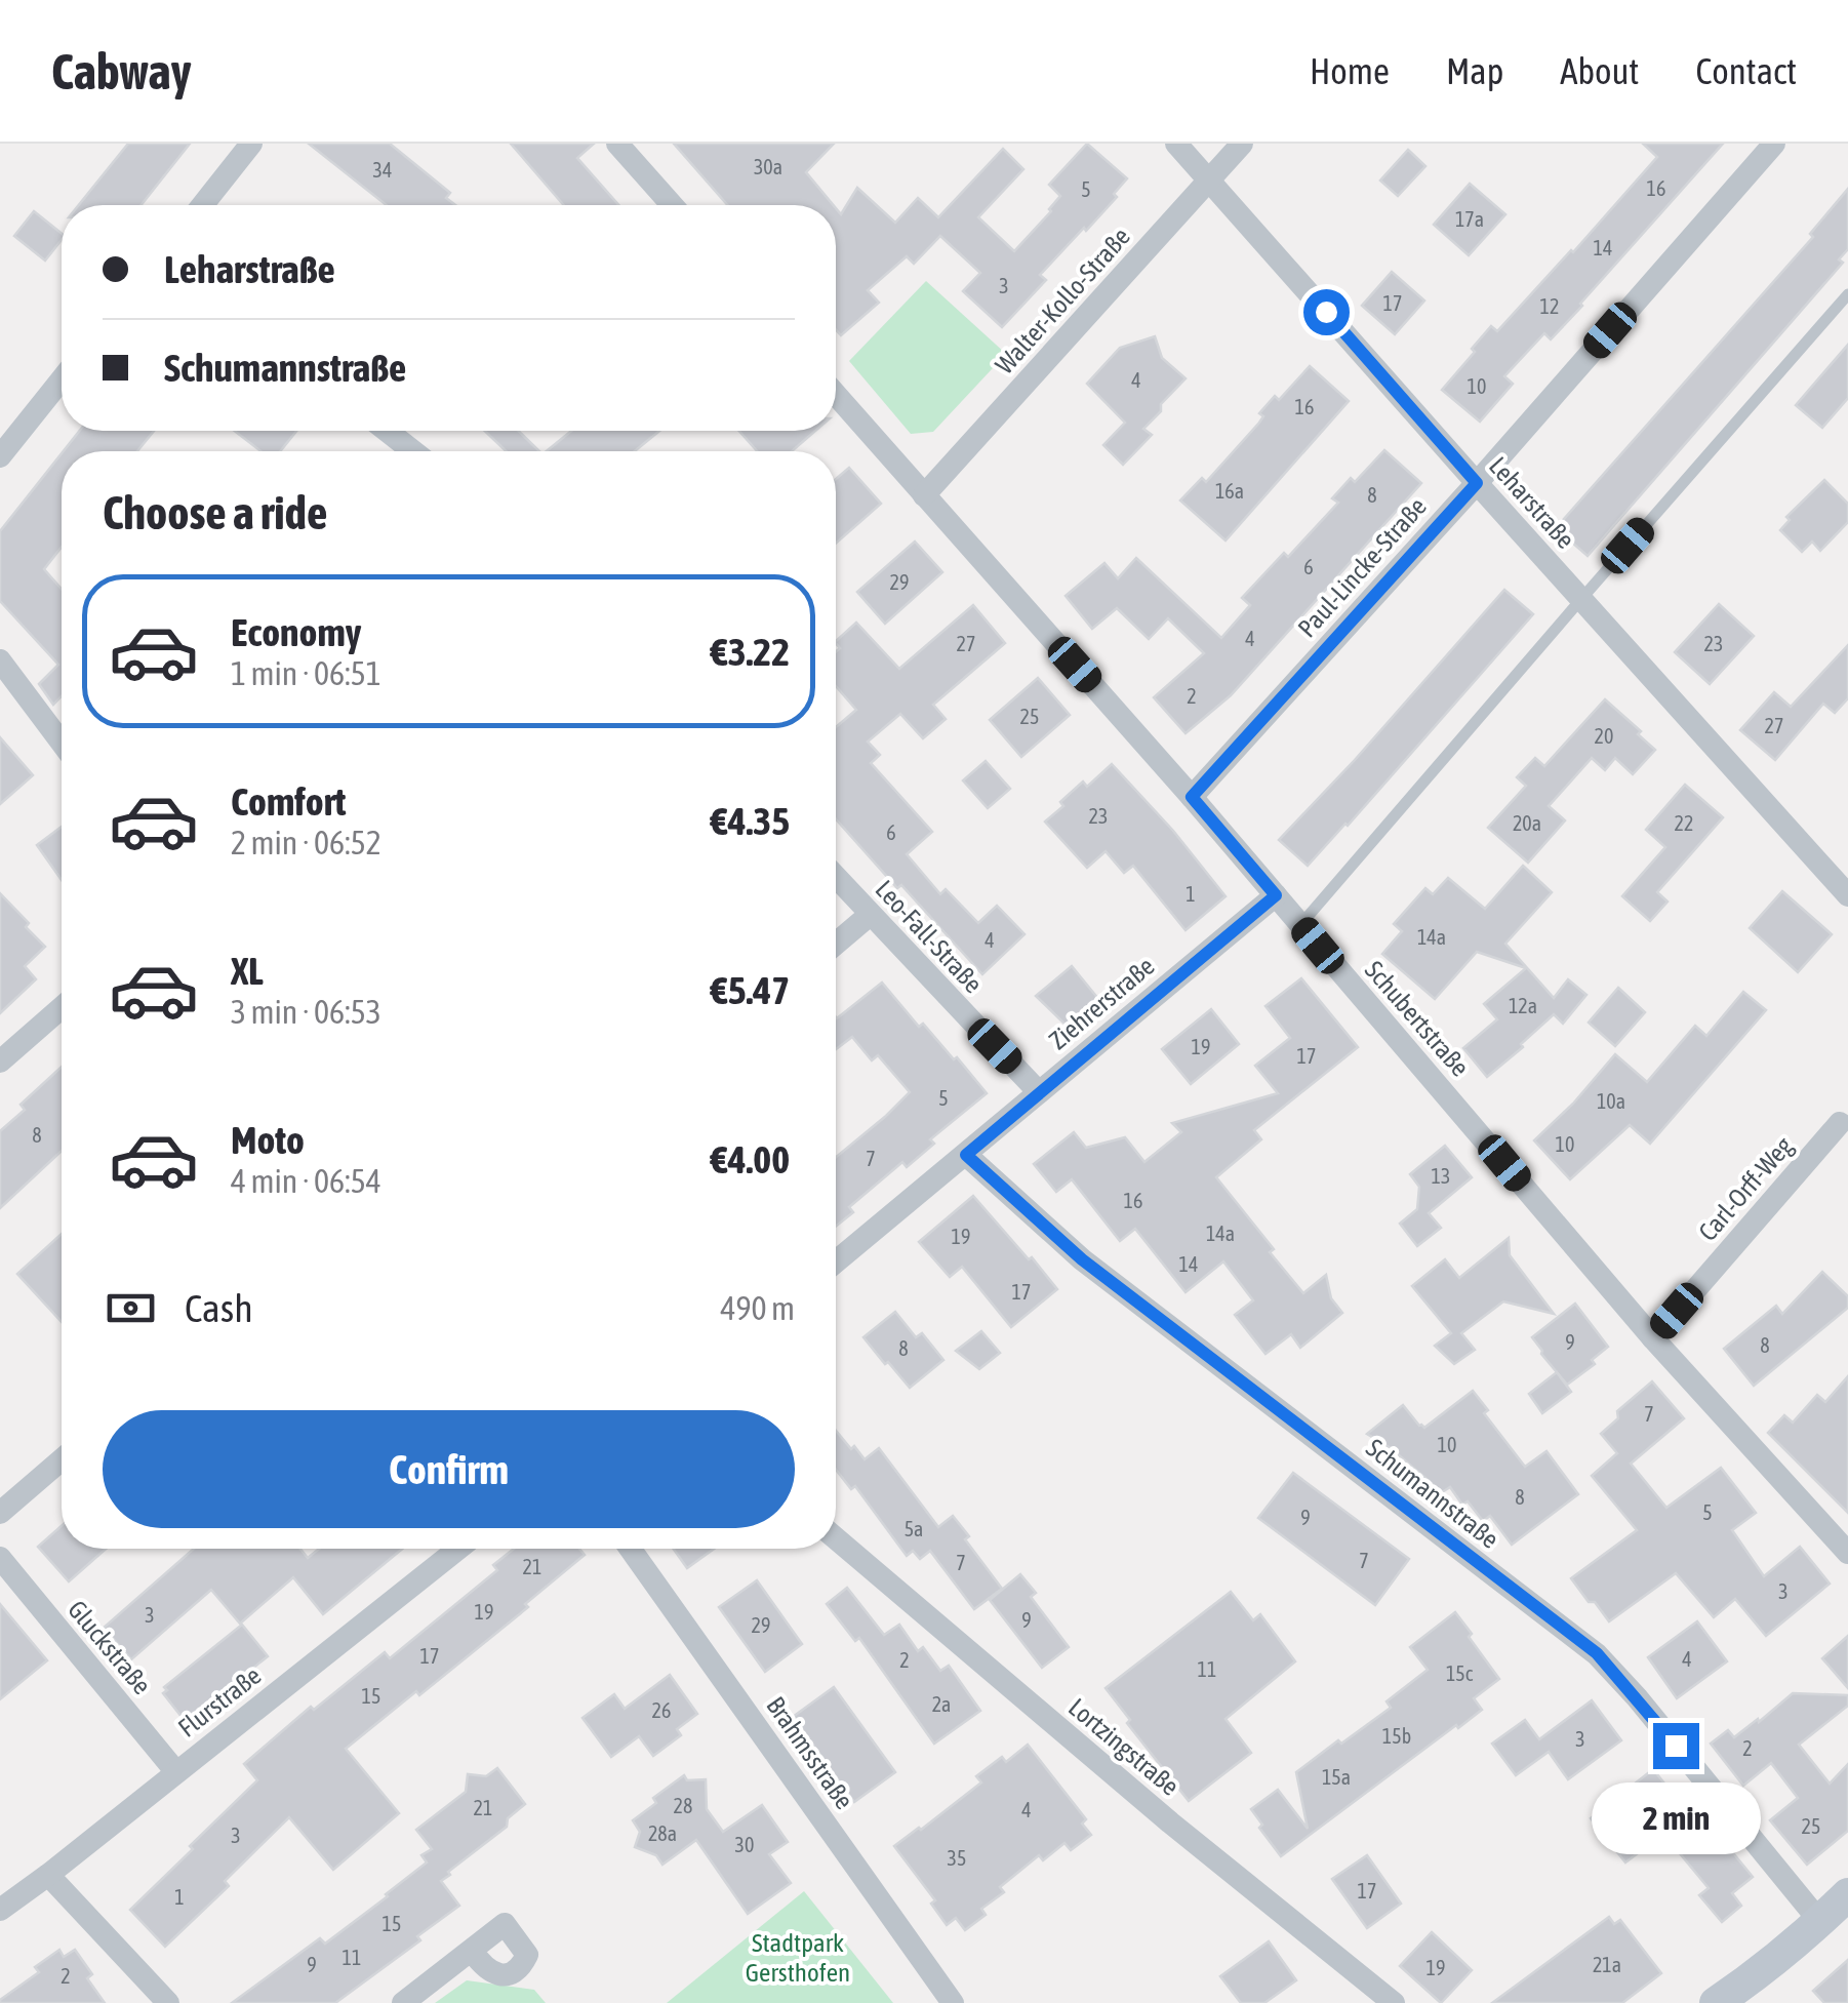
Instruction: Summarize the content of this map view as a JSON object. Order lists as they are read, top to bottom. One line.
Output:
{"streets":{"street":["Walter-Kollo-Straße","Leharstraße","Paul-Lincke-Straße","Leo-Fall-Straße","Ziehrerstraße","Schubertstraße","Carl-Orff-Weg","Schumannstraße","Gluckstraße","Flurstraße","Lortzingstraße","Brahmsstraße"]},"crossings":[["Walter-Kollo-Straße","Leharstraße"],["Walter-Kollo-Straße","Schubertstraße"],["Leharstraße","Paul-Lincke-Straße"],["Paul-Lincke-Straße","Schubertstraße"],["Leo-Fall-Straße","Ziehrerstraße"],["Ziehrerstraße","Schubertstraße"],["Ziehrerstraße","Schumannstraße"],["Schubertstraße","Carl-Orff-Weg"],["Gluckstraße","Flurstraße"]],"parks":["Stadtpark Gersthofen"],"house_numbers":["30a","34","16","5","17a","14","3","17","12","4","10","16","16a","8","6","29","4","27","23","2","25","27","20","23","20a","22","6","1","14a","4","12a","19","17","5","10a","8","10","7","13","16","14a","19","14","17","9","8","8","7","10","8","5","9","5a","7","7","21","3","19","3","9","29","17","4","2","11","15c","15","2a","26","15b","3","2","15a","28","21","4","25","28a","3","30","35","17","1","15","11","9","21a","19","2"],"page":{"header":"Cabway","nav":["Home","Map","About","Contact"],"banner":["Leharstraße","Schumannstraße"],"heading":"Choose a ride","list":[{"name":"Economy","note":"1 min · 06:51","value":"€3.22"},{"name":"Comfort","note":"2 min · 06:52","value":"€4.35"},{"name":"XL","note":"3 min · 06:53","value":"€5.47"},{"name":"Moto","note":"4 min · 06:54","value":"€4.00"}],"pay":["Cash","490 m"],"buttons":"Confirm","bubble":"2 min"}}
